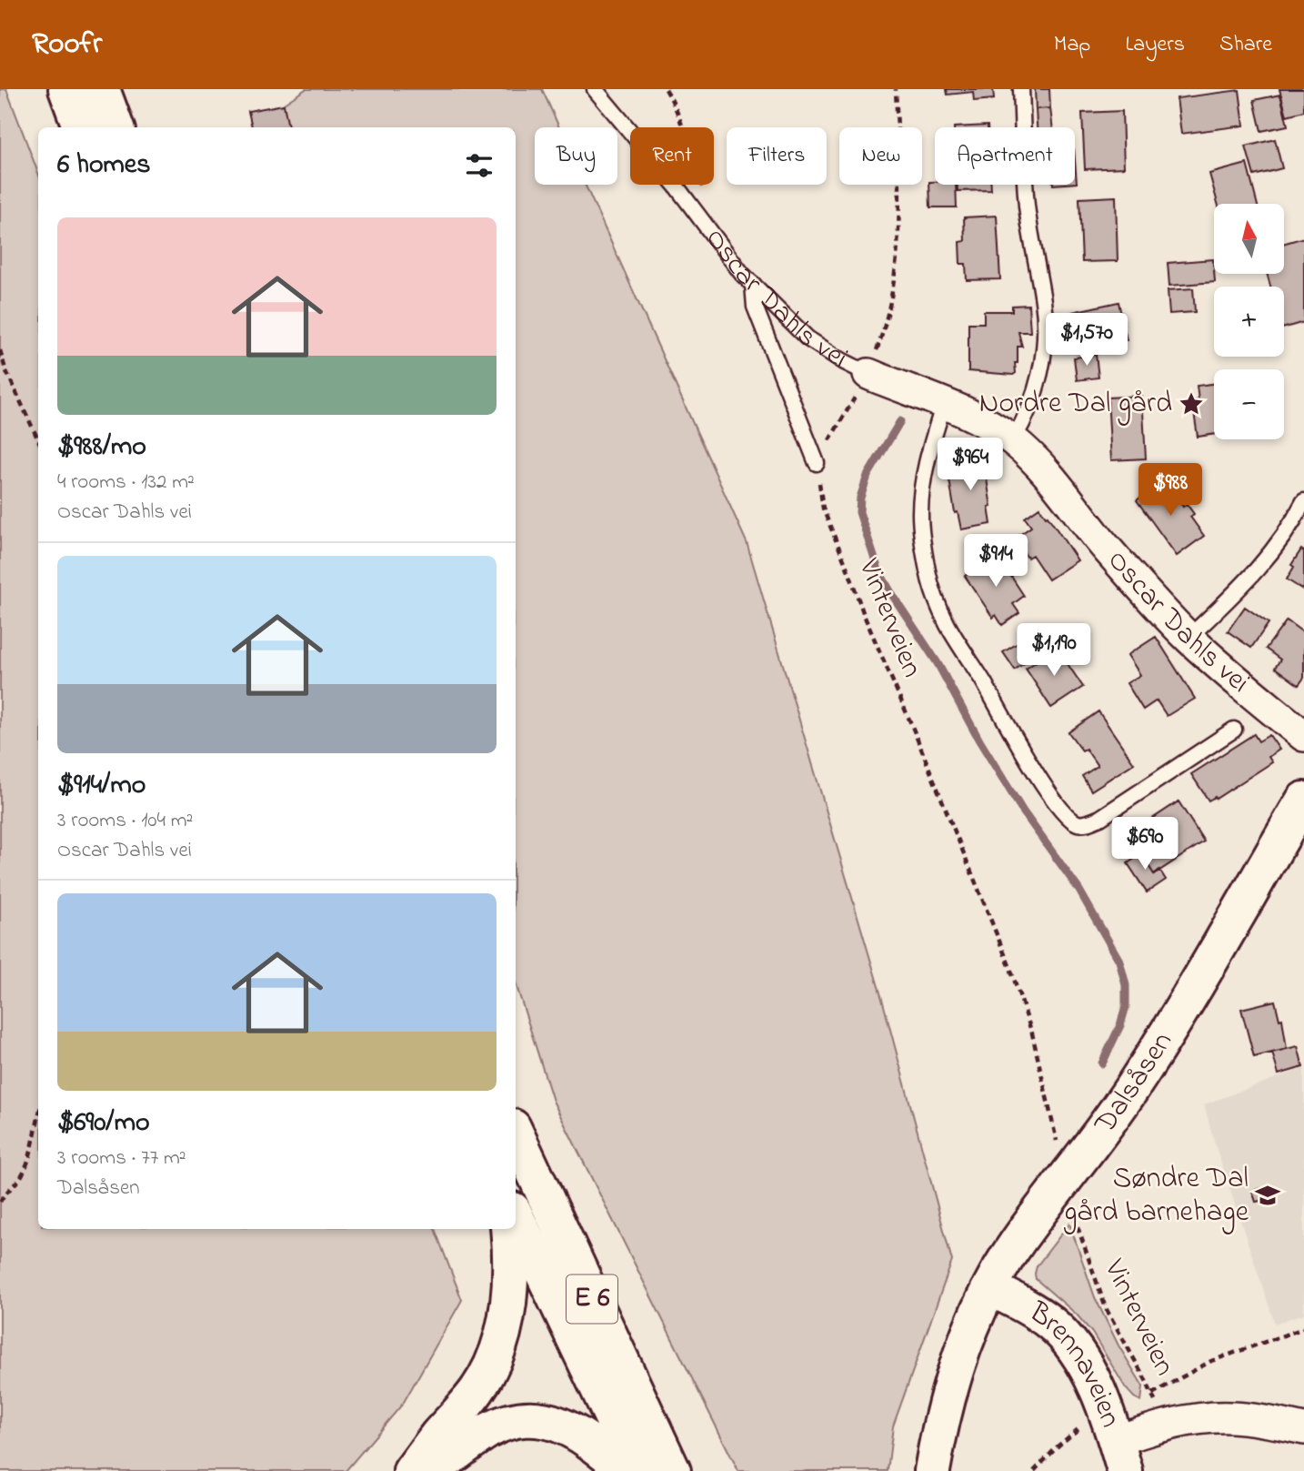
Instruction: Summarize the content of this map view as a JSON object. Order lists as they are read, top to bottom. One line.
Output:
{"streets":{"main road":["Dalsåsen","E 6","Brennaveien"],"street":["Oscar Dahls vei"],"path":["Vinterveien"]},"crossings":[["Dalsåsen","Brennaveien"]],"places":{"place":["Nordre Dal gård"],"school or university":["Søndre Dal gård barnehage"]},"north":"top","page":{"header":"Roofr","nav":["Map","Layers","Share"],"chip":["Buy","Rent","Filters","New","Apartment"],"heading":"6 homes","map_buttons":["+","−"],"list":[{"name":"$988/mo","note":"4 rooms · 132 m² · Oscar Dahls vei"},{"name":"$914/mo","note":"3 rooms · 104 m² · Oscar Dahls vei"},{"name":"$690/mo","note":"3 rooms · 77 m² · Dalsåsen"}],"price":["$1,570","$964","$988","$914","$1,190","$690"]}}
